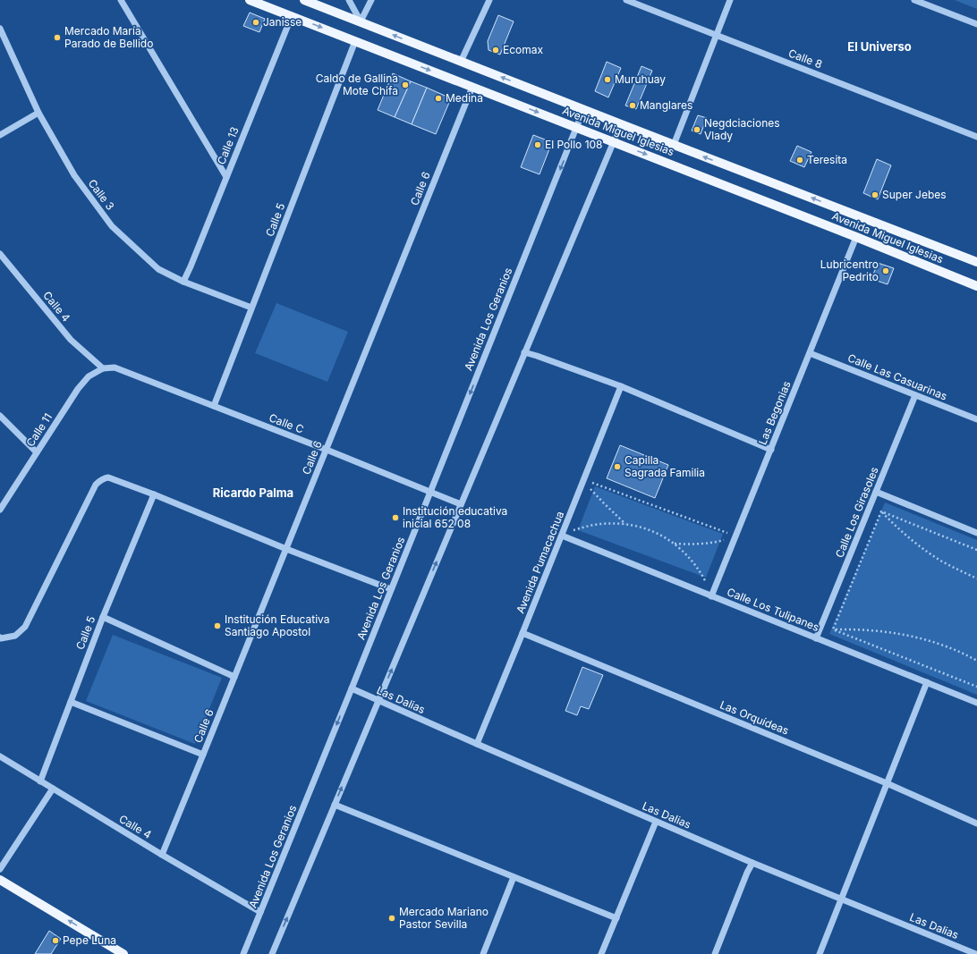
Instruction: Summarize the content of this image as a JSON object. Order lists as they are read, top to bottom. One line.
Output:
{"streets":{"main road":["Avenida Miguel Iglesias"],"street":["Calle 8","Calle 13","Calle 6","Calle 3","Calle 5","Calle 4","Avenida Los Geranios","Calle Las Casuarinas","Las Begonias","Calle C","Calle 11","Calle Los Girasoles","Avenida Pumacachua","Calle Los Tulipanes","Las Dalias","Las Orquídeas"]},"crossings":[["Avenida Miguel Iglesias","Calle 13"],["Avenida Miguel Iglesias","Calle 6"],["Avenida Miguel Iglesias","Calle 5"],["Avenida Miguel Iglesias","Avenida Los Geranios"],["Avenida Miguel Iglesias","Las Begonias"],["Calle 13","Calle 3"],["Calle 6","Calle 4"],["Calle 6","Calle C"],["Calle 3","Calle 5"],["Calle 5","Calle 4"],["Calle 5","Calle C"],["Calle 4","Avenida Los Geranios"],["Calle 4","Calle C"],["Calle 4","Calle 11"],["Avenida Los Geranios","Calle C"],["Avenida Los Geranios","Las Dalias"],["Calle Las Casuarinas","Las Begonias"],["Calle Las Casuarinas","Calle Los Girasoles"],["Las Begonias","Calle Los Tulipanes"],["Calle C","Calle 11"],["Calle Los Girasoles","Calle Los Tulipanes"],["Avenida Pumacachua","Calle Los Tulipanes"],["Avenida Pumacachua","Las Dalias"],["Avenida Pumacachua","Las Orquídeas"]],"districts":["El Universo","Ricardo Palma"],"places":["Janisse","Mercado María Parado de Bellido","Ecomax","Muruhuay","Caldo de Gallina Mote Chifa","Medina","Manglares","Negdciaciones Vlady","El Pollo 108","Teresita","Super Jebes","Lubricentro Pedrito","Capilla Sagrada Familia","Institución educativa inicial 652 08","Institución Educativa Santiago Apostol","Mercado Mariano Pastor Sevilla","Pepe Luna"]}
